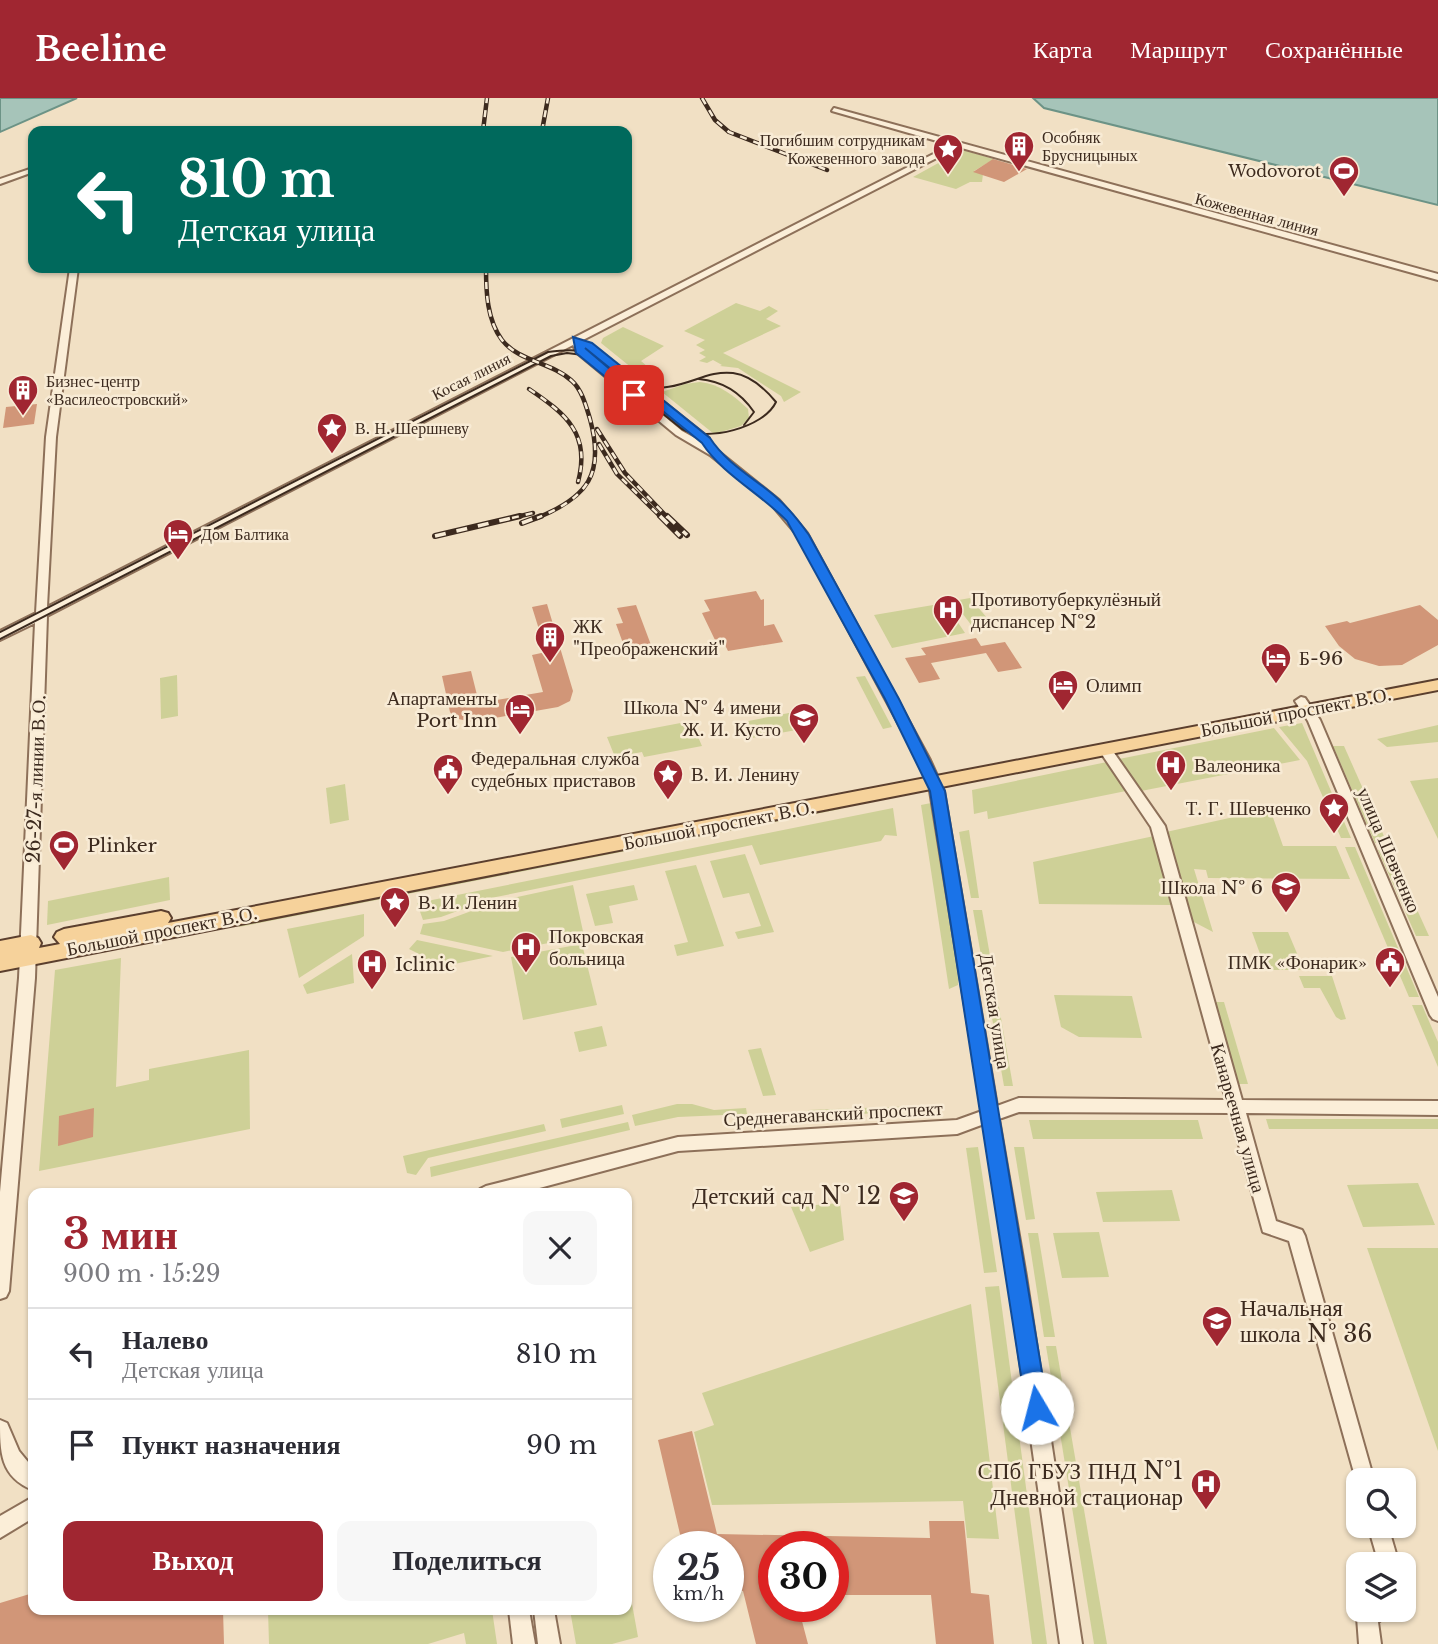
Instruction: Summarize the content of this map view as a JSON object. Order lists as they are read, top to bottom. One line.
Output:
{"streets":{"main road":["Большой проспект В.О."],"street":["Кожевенная линия","Косая линия","26-27-я линии В.О.","улица Шевченко","Детская улица","Среднегаванский проспект","Канареечная улица"]},"crossings":[["Кожевенная линия","Косая линия"],["Косая линия","26-27-я линии В.О."],["Косая линия","Детская улица"],["Большой проспект В.О.","26-27-я линии В.О."],["Большой проспект В.О.","улица Шевченко"],["Большой проспект В.О.","Детская улица"],["Большой проспект В.О.","Канареечная улица"],["Детская улица","Среднегаванский проспект"],["Среднегаванский проспект","Канареечная улица"]],"places":{"building":["Особняк Брусницыных","Бизнес-центр «Василеостровский»","ЖК \"Преображенский\""],"place":["Погибшим сотрудникам Кожевенного завода","В. Н. Шершневу","В. И. Ленину","Т. Г. Шевченко","В. И. Ленин"],"sports":["Wodovorot","Plinker"],"hotel":["Дом Балтика","Б-96","Олимп","Апартаменты Port Inn"],"hospital":["Противотуберкулёзный диспансер №2","Валеоника","Покровская больница","Iclinic","СПб ГБУЗ ПНД №1 Дневной стационар"],"school or university":["Школа № 4 имени Ж. И. Кусто","Школа № 6","Детский сад № 12","Начальная школа № 36"],"public building":["Федеральная служба судебных приставов","ПМК «Фонарик»"]},"page":{"header":"Beeline","nav":["Карта","Маршрут","Сохранённые"],"turn":["810 m","Детская улица"],"heading":["3 мин","900 m · 15:29"],"list":[{"name":"Налево","note":"Детская улица","value":"810 m"},{"name":"Пункт назначения","value":"90 m"}],"buttons":["Выход","Поделиться"],"speed":"25 km/h","limit":"30"}}
